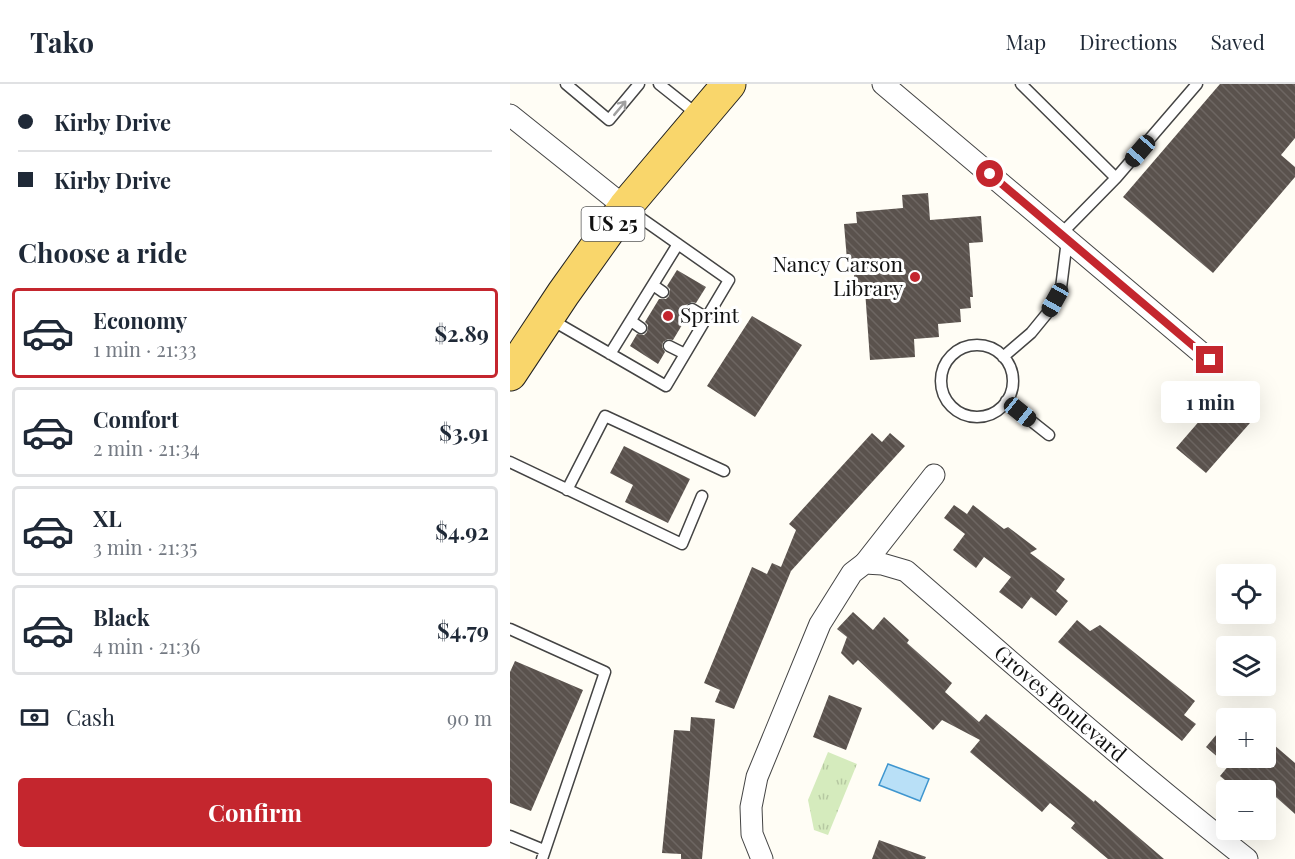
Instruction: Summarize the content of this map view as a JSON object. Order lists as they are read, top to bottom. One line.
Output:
{"streets":{"main road":["US 25"],"street":["Groves Boulevard"]},"places":["Nancy Carson Library","Sprint"],"page":{"header":"Tako","nav":["Map","Directions","Saved"],"banner":["Kirby Drive","Kirby Drive"],"heading":"Choose a ride","list":[{"name":"Economy","note":"1 min · 21:33","value":"$2.89"},{"name":"Comfort","note":"2 min · 21:34","value":"$3.91"},{"name":"XL","note":"3 min · 21:35","value":"$4.92"},{"name":"Black","note":"4 min · 21:36","value":"$4.79"}],"bubble":"1 min","map_buttons":["+","−"],"pay":["Cash","90 m"],"buttons":"Confirm"}}
